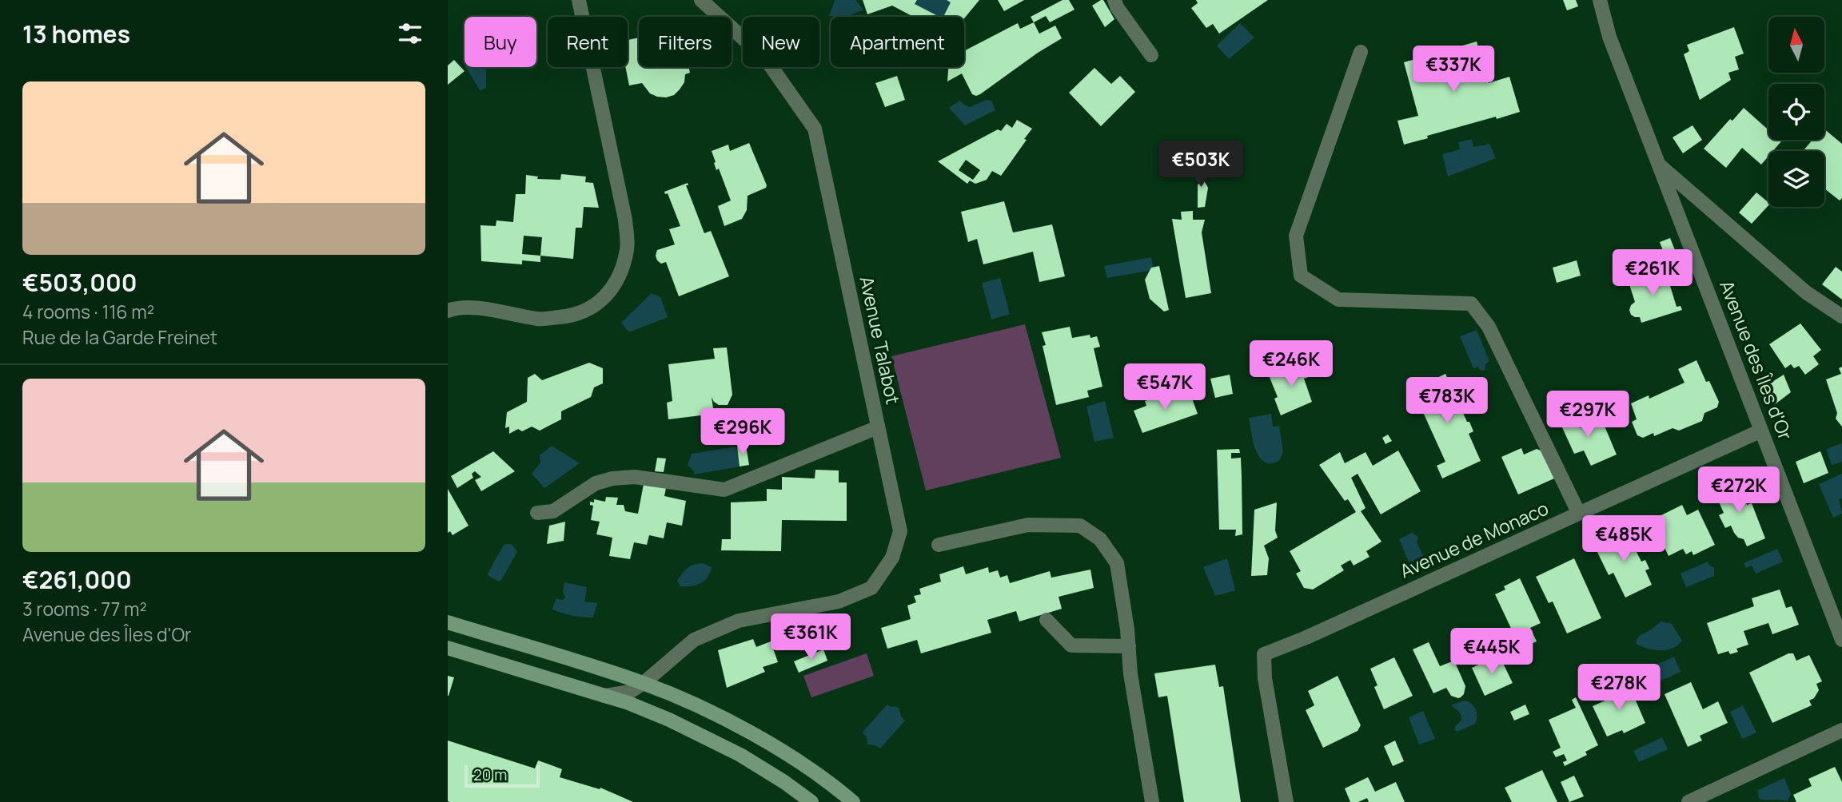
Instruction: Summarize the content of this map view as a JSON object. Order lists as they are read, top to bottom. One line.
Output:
{"streets":{"street":["Avenue Talabot","Avenue des Îles d'Or","Avenue de Monaco"]},"crossings":[["Avenue des Îles d'Or","Avenue de Monaco"]],"scale_bar":"20 m","north":"top","page":{"heading":"13 homes","chip":["Buy","Rent","Filters","New","Apartment"],"price":["€337K","€503K","€261K","€246K","€547K","€783K","€297K","€296K","€272K","€485K","€361K","€445K","€278K"],"list":[{"name":"€503,000","note":"4 rooms · 116 m² · Rue de la Garde Freinet"},{"name":"€261,000","note":"3 rooms · 77 m² · Avenue des Îles d'Or"}],"scale":"20 m"}}
